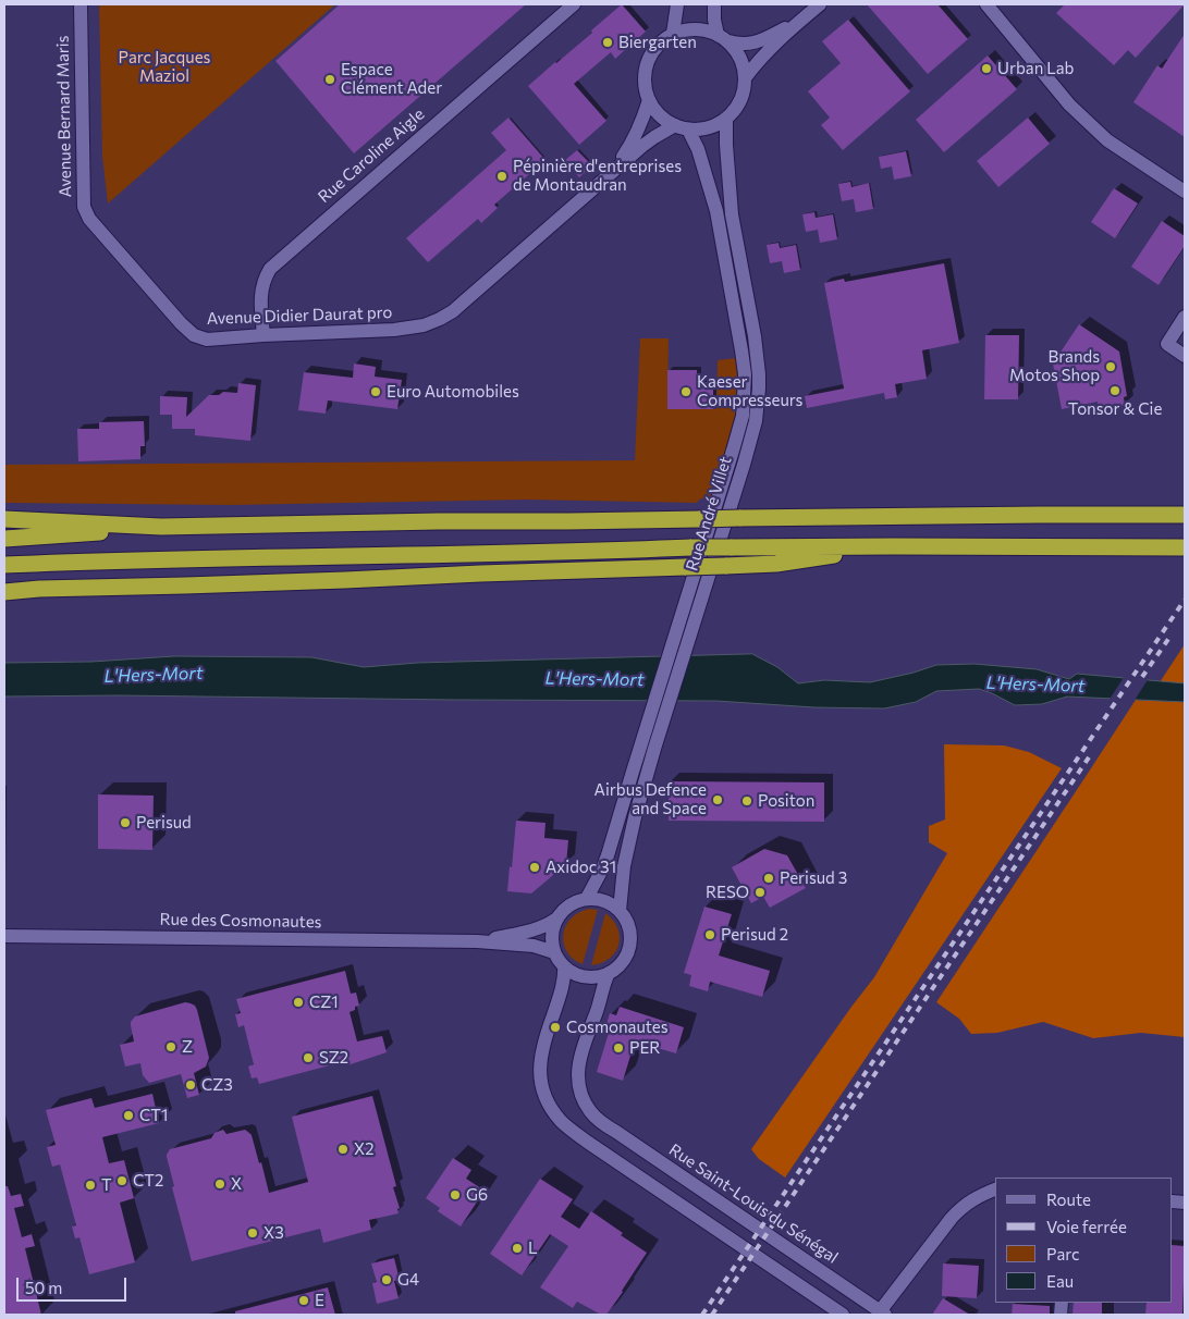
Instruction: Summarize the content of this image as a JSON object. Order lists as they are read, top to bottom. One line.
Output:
{"streets":{"street":["Avenue Bernard Maris","Rue Caroline Aigle","Avenue Didier Daurat pro","Rue André Villet","Rue des Cosmonautes","Rue Saint-Louis du Sénégal"]},"crossings":[["Avenue Bernard Maris","Avenue Didier Daurat pro"],["Rue Caroline Aigle","Avenue Didier Daurat pro"],["Rue André Villet","Rue des Cosmonautes"],["Rue André Villet","Rue Saint-Louis du Sénégal"],["Rue des Cosmonautes","Rue Saint-Louis du Sénégal"]],"water":["L'Hers-Mort"],"parks":["Parc Jacques Maziol"],"places":["Biergarten","Urban Lab","Espace Clément Ader","Pépinière d'entreprises de Montaudran","Brands Motos Shop","Tonsor & Cie","Euro Automobiles","Kaeser Compresseurs","Airbus Defence and Space","Positon","Perisud","Axidoc 31","Perisud 3","RESO","Perisud 2","CZ1","Cosmonautes","Z","PER","SZ2","CZ3","CT1","X2","CT2","X","T","G6","X3","L","G4","E"],"legend":["Route","Voie ferrée","Parc","Eau"],"scale_bar":"50 m"}
